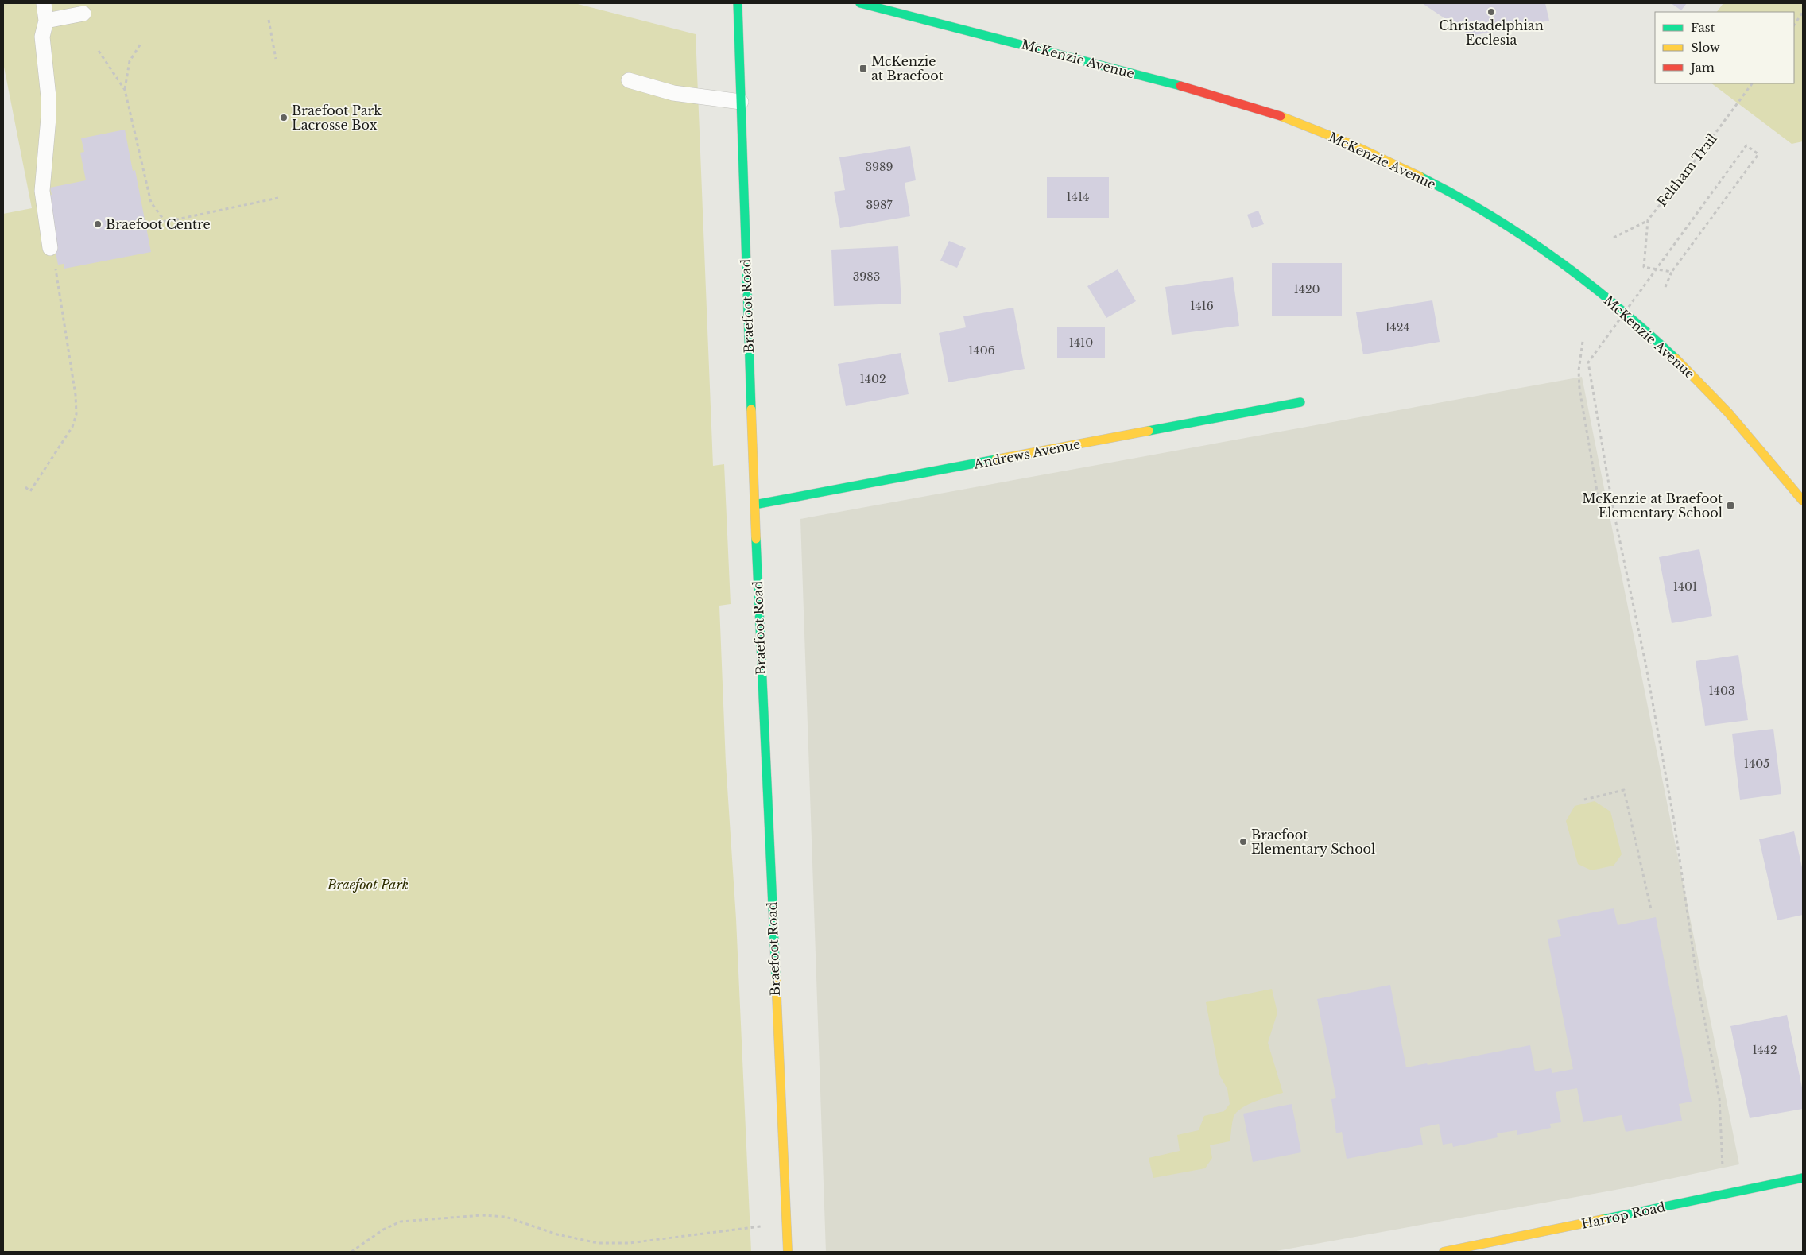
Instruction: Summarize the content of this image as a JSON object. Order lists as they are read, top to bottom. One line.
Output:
{"streets":{"street":["McKenzie Avenue","Braefoot Road","Andrews Avenue","Harrop Road"],"path":["Feltham Trail"]},"crossings":[["Braefoot Road","Andrews Avenue"]],"parks":["Braefoot Park"],"places":{"other":["Christadelphian Ecclesia","Braefoot Park Lacrosse Box","Braefoot Centre","Braefoot Elementary School"],"transit":["McKenzie at Braefoot","McKenzie at Braefoot Elementary School"]},"house_numbers":["3989","1414","3987","3983","1420","1416","1424","1410","1406","1402","1401","1403","1405","1442"],"legend":["Fast","Slow","Jam"]}
